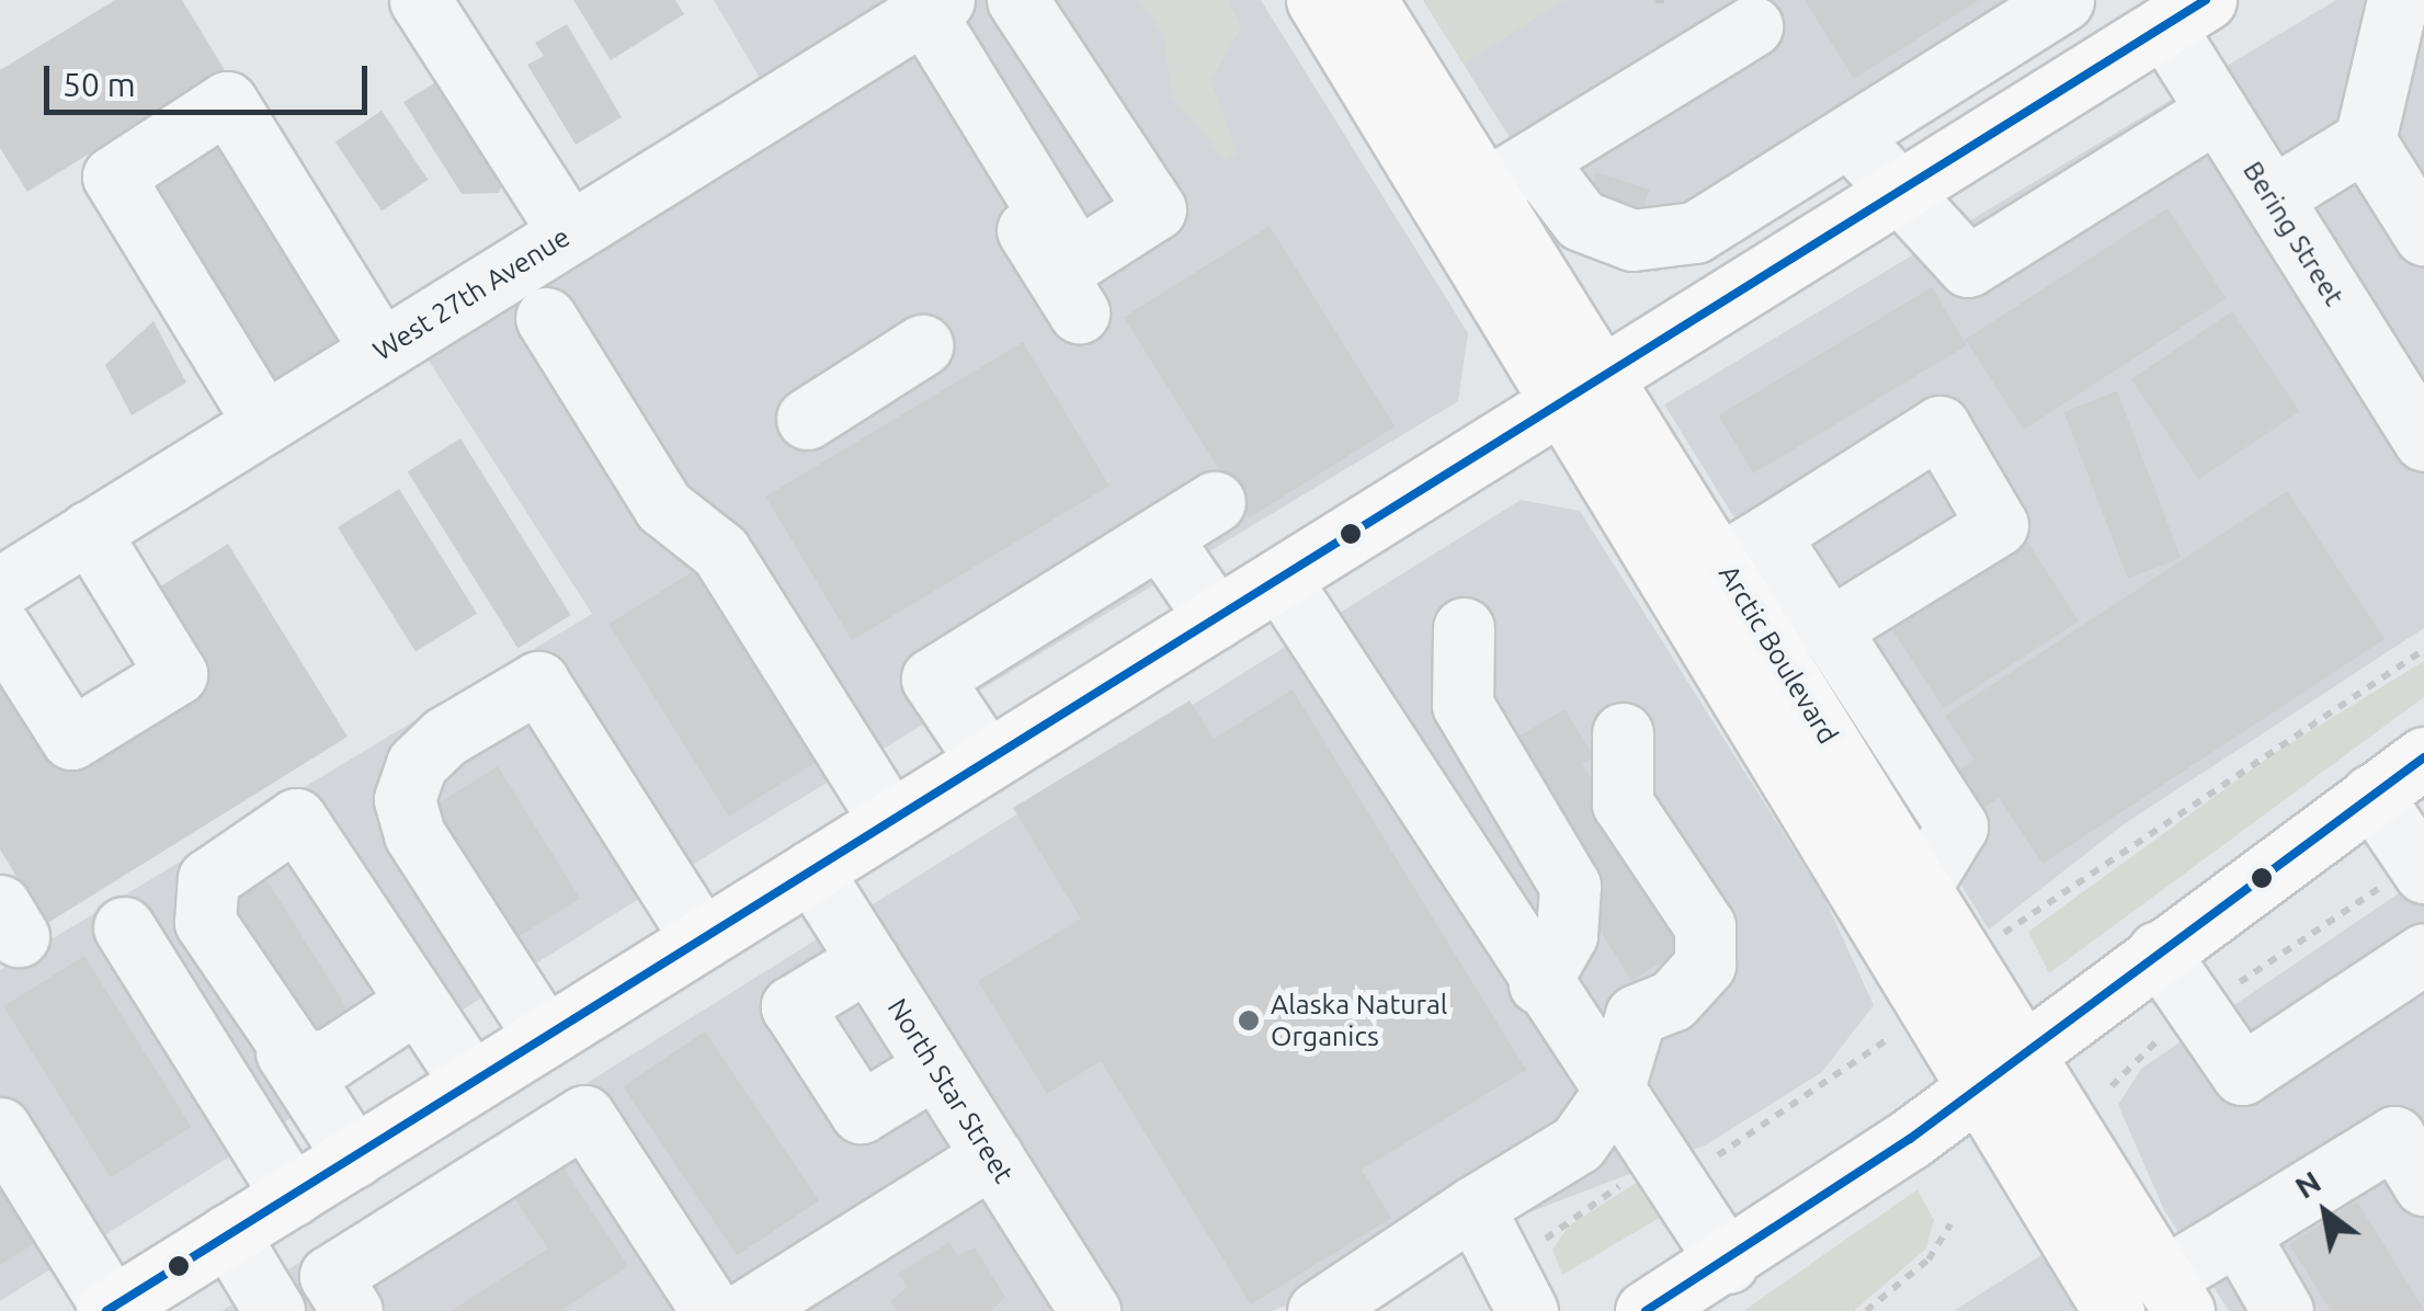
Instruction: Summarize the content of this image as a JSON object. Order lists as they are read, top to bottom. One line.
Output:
{"streets":{"main road":["Arctic Boulevard"],"street":["Bering Street","West 27th Avenue","North Star Street"]},"places":["Alaska Natural Organics"],"scale_bar":"50 m","north":"top left"}
